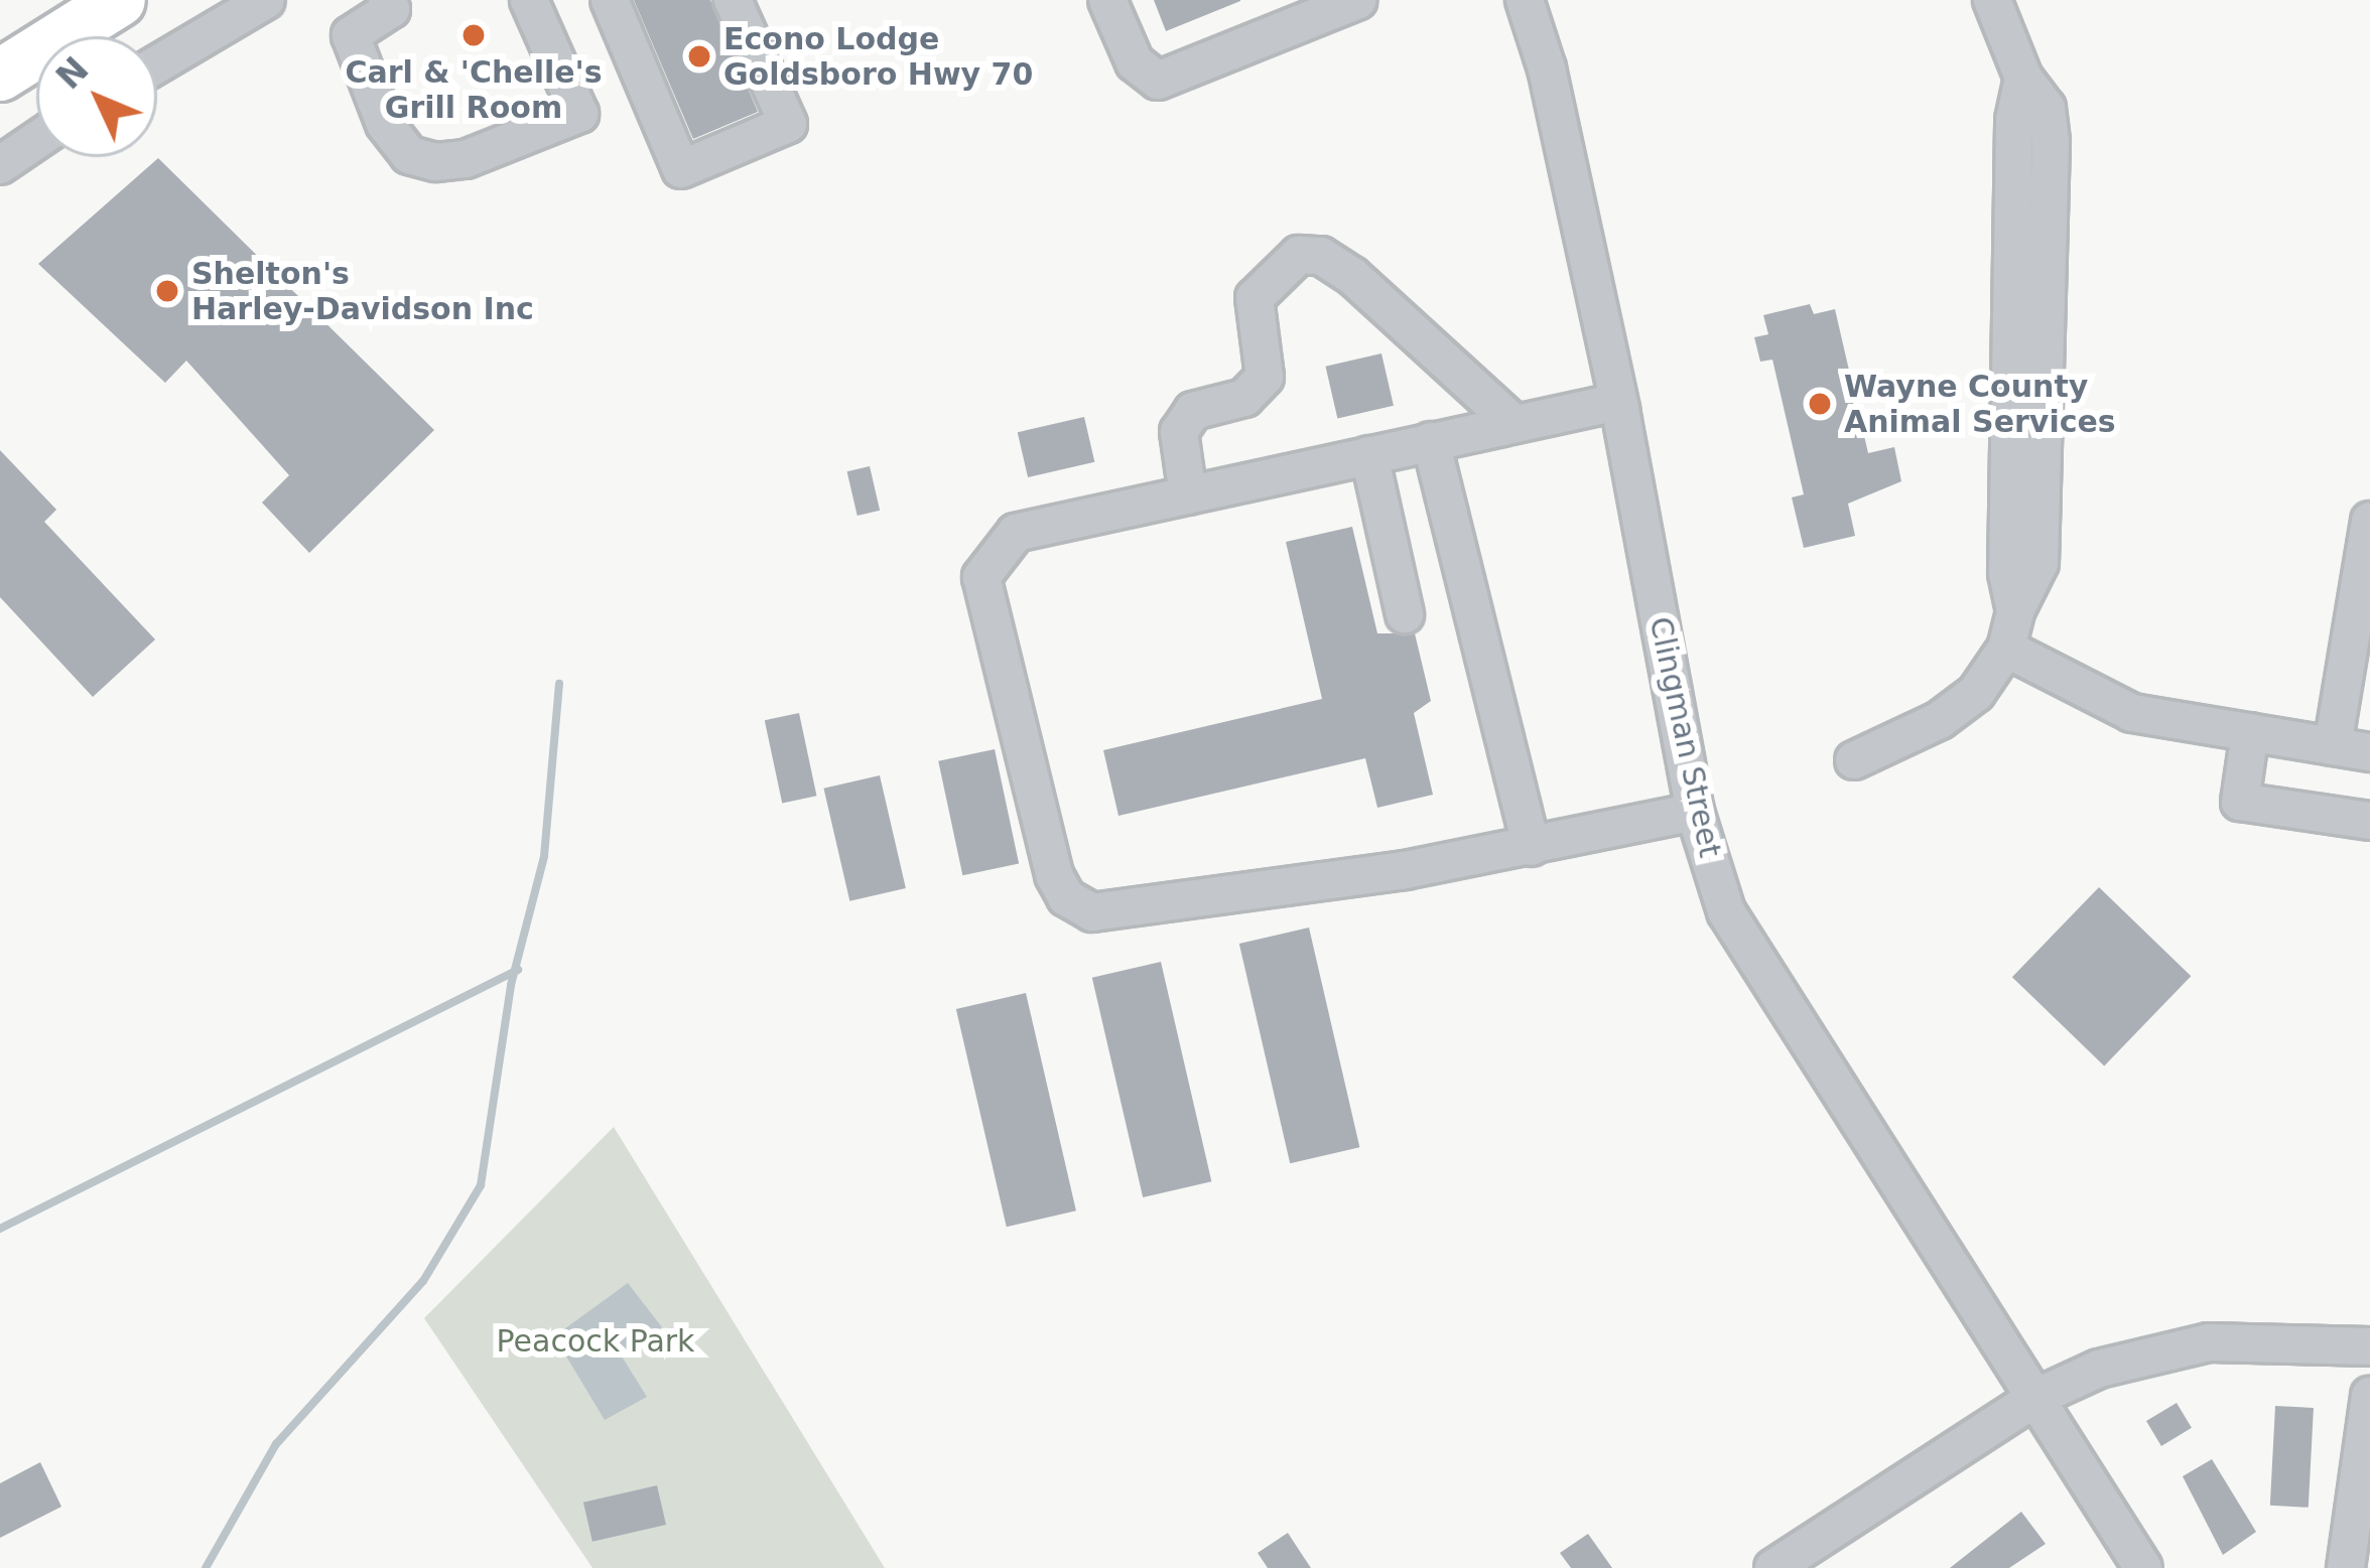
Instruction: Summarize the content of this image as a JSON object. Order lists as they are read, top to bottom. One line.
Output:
{"streets":{"street":["Clingman Street"]},"parks":["Peacock Park"],"places":["Carl & 'Chelle's Grill Room","Econo Lodge Goldsboro Hwy 70","Shelton's Harley-Davidson Inc","Wayne County Animal Services"],"north":"top left"}
